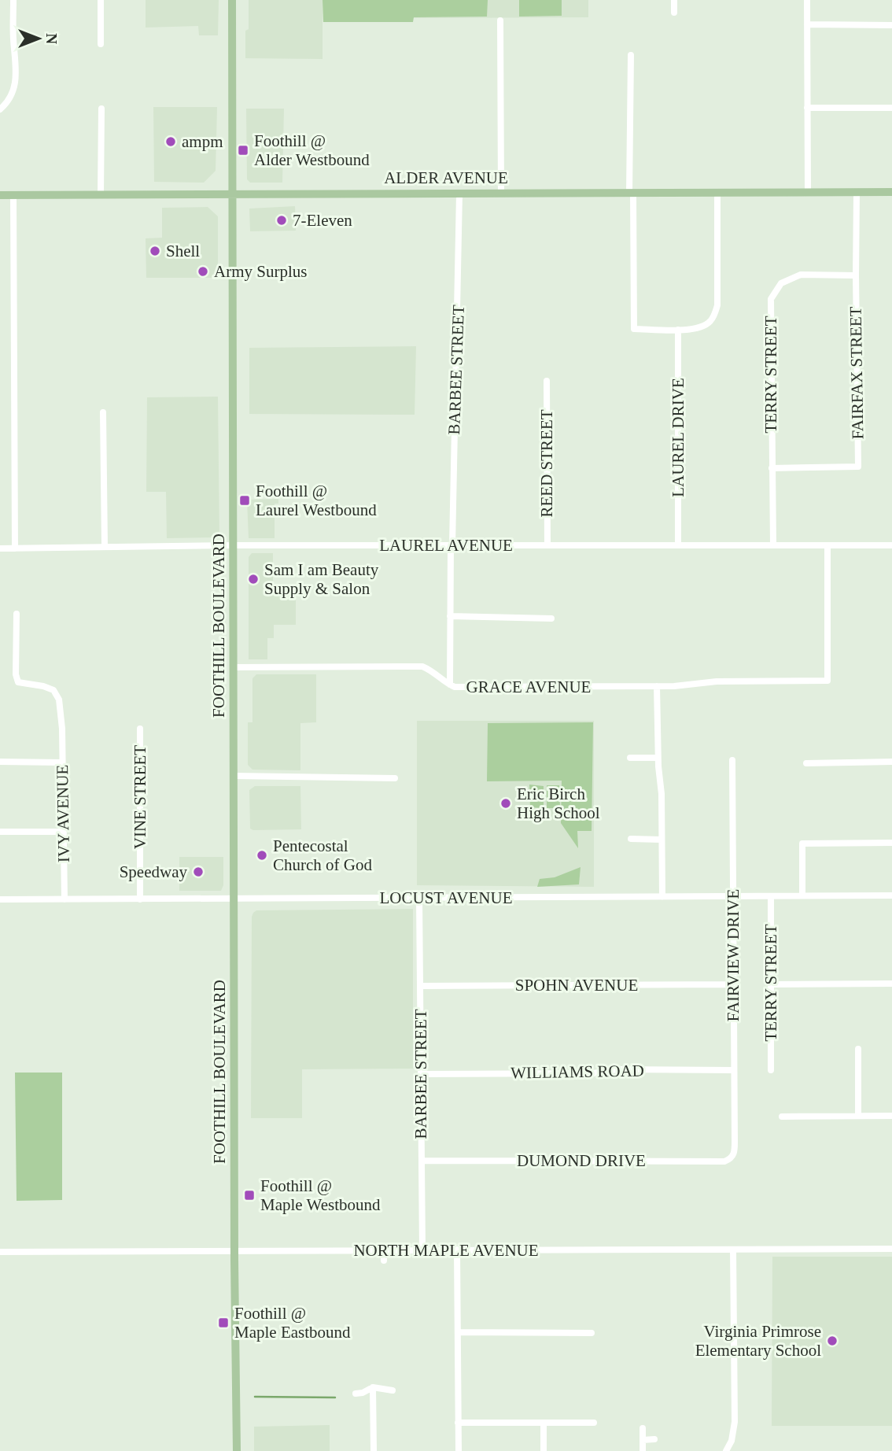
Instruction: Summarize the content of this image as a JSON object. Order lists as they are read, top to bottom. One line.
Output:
{"streets":{"main road":["ALDER AVENUE","FOOTHILL BOULEVARD"],"street":["BARBEE STREET","FAIRFAX STREET","TERRY STREET","LAUREL DRIVE","REED STREET","LAUREL AVENUE","GRACE AVENUE","VINE STREET","IVY AVENUE","LOCUST AVENUE","FAIRVIEW DRIVE","SPOHN AVENUE","WILLIAMS ROAD","DUMOND DRIVE","NORTH MAPLE AVENUE"]},"crossings":[["ALDER AVENUE","BARBEE STREET"],["ALDER AVENUE","FAIRFAX STREET"],["ALDER AVENUE","FOOTHILL BOULEVARD"],["BARBEE STREET","LAUREL AVENUE"],["BARBEE STREET","GRACE AVENUE"],["BARBEE STREET","LOCUST AVENUE"],["BARBEE STREET","SPOHN AVENUE"],["BARBEE STREET","WILLIAMS ROAD"],["BARBEE STREET","DUMOND DRIVE"],["BARBEE STREET","NORTH MAPLE AVENUE"],["FAIRFAX STREET","TERRY STREET"],["TERRY STREET","LAUREL AVENUE"],["TERRY STREET","LOCUST AVENUE"],["LAUREL DRIVE","LAUREL AVENUE"],["REED STREET","LAUREL AVENUE"],["LAUREL AVENUE","FOOTHILL BOULEVARD"],["LAUREL AVENUE","GRACE AVENUE"],["FOOTHILL BOULEVARD","GRACE AVENUE"],["FOOTHILL BOULEVARD","LOCUST AVENUE"],["FOOTHILL BOULEVARD","NORTH MAPLE AVENUE"],["VINE STREET","LOCUST AVENUE"],["IVY AVENUE","LOCUST AVENUE"],["LOCUST AVENUE","FAIRVIEW DRIVE"],["FAIRVIEW DRIVE","SPOHN AVENUE"],["FAIRVIEW DRIVE","WILLIAMS ROAD"],["FAIRVIEW DRIVE","DUMOND DRIVE"]],"places":{"other":["ampm","7-Eleven","Shell","Army Surplus","Sam I am Beauty Supply & Salon","Eric Birch High School","Pentecostal Church of God","Speedway","Virginia Primrose Elementary School"],"transit":["Foothill @ Alder Westbound","Foothill @ Laurel Westbound","Foothill @ Maple Westbound","Foothill @ Maple Eastbound"]},"north":"right"}
